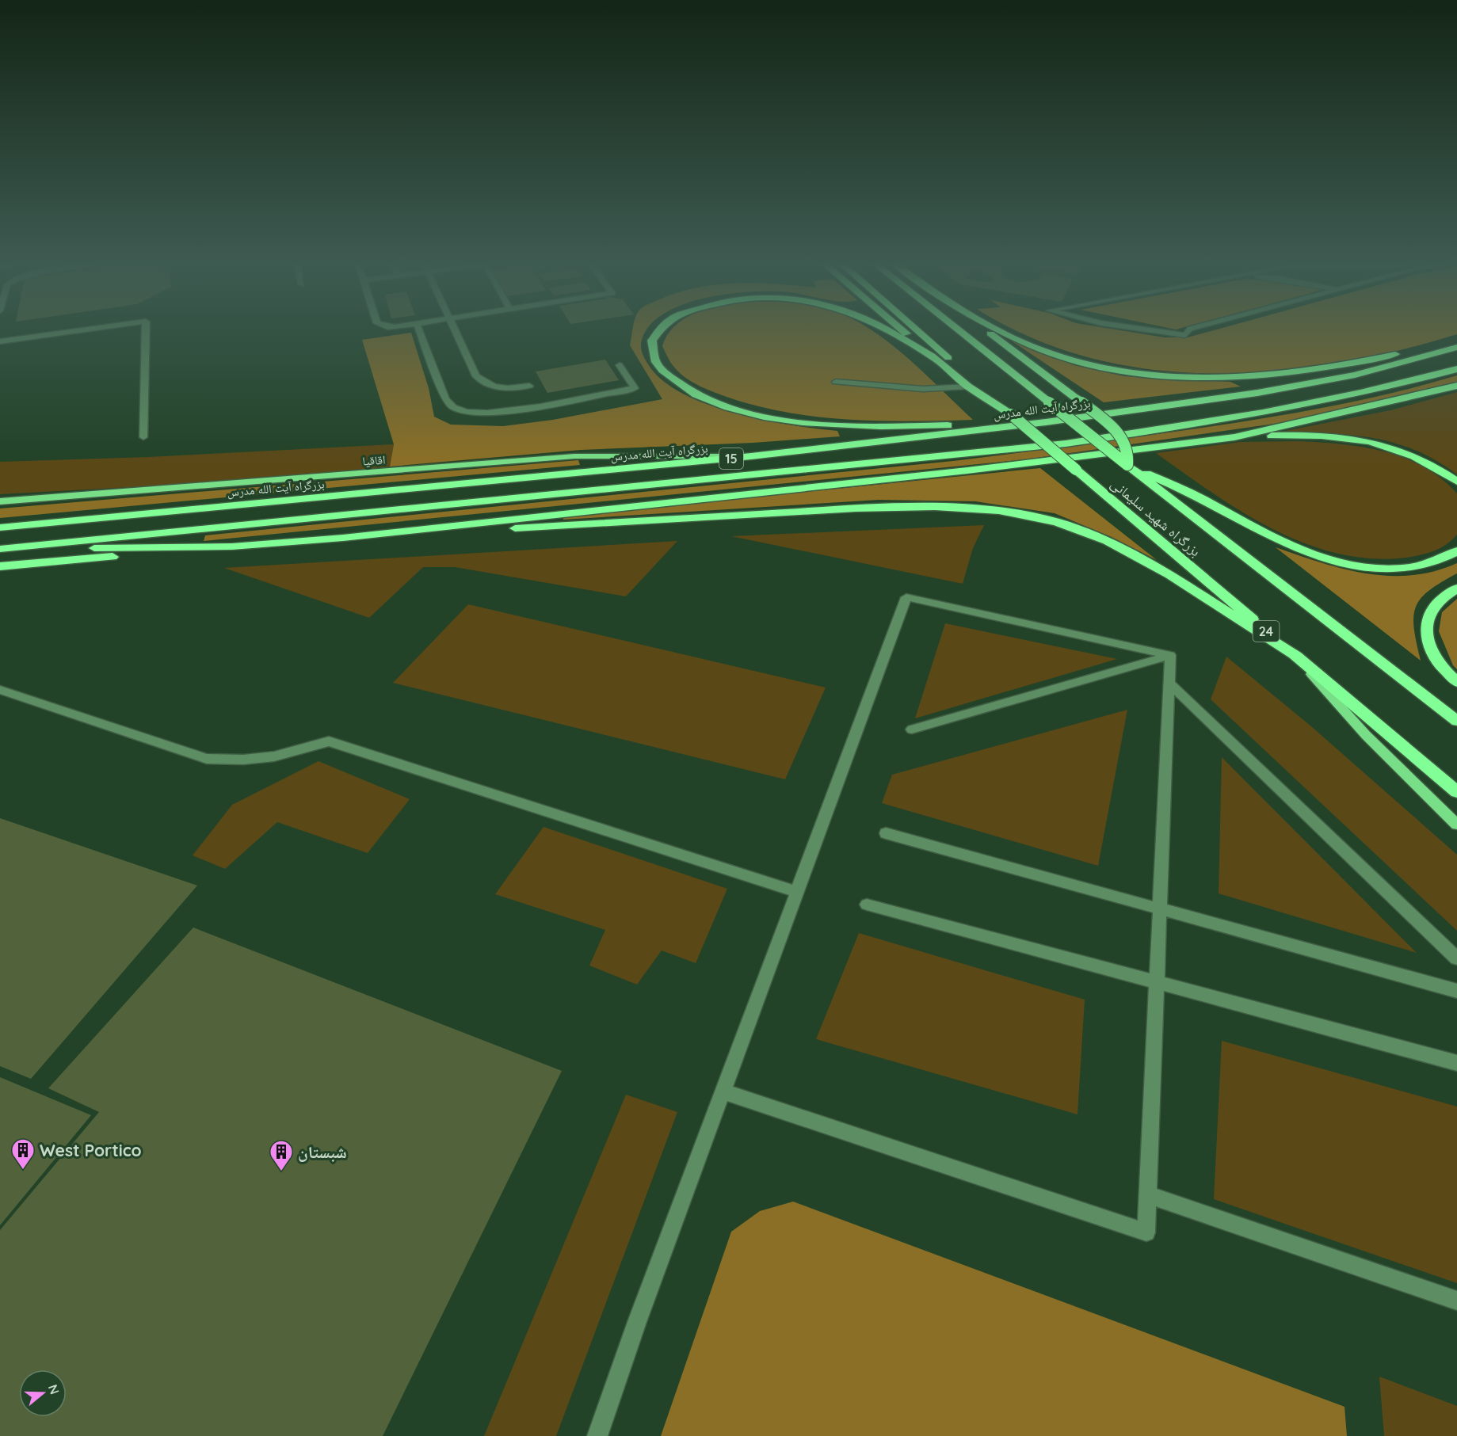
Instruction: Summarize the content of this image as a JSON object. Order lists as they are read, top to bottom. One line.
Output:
{"streets":{"highway":["بزرگراه آیت الله مدرس","15","بزرگراه شهید سلیمانی","24"],"main road":["اقاقیا"]},"crossings":[["بزرگراه آیت الله مدرس","اقاقیا"]],"places":{"building":["West Portico","شبستان"]},"north":"right"}
